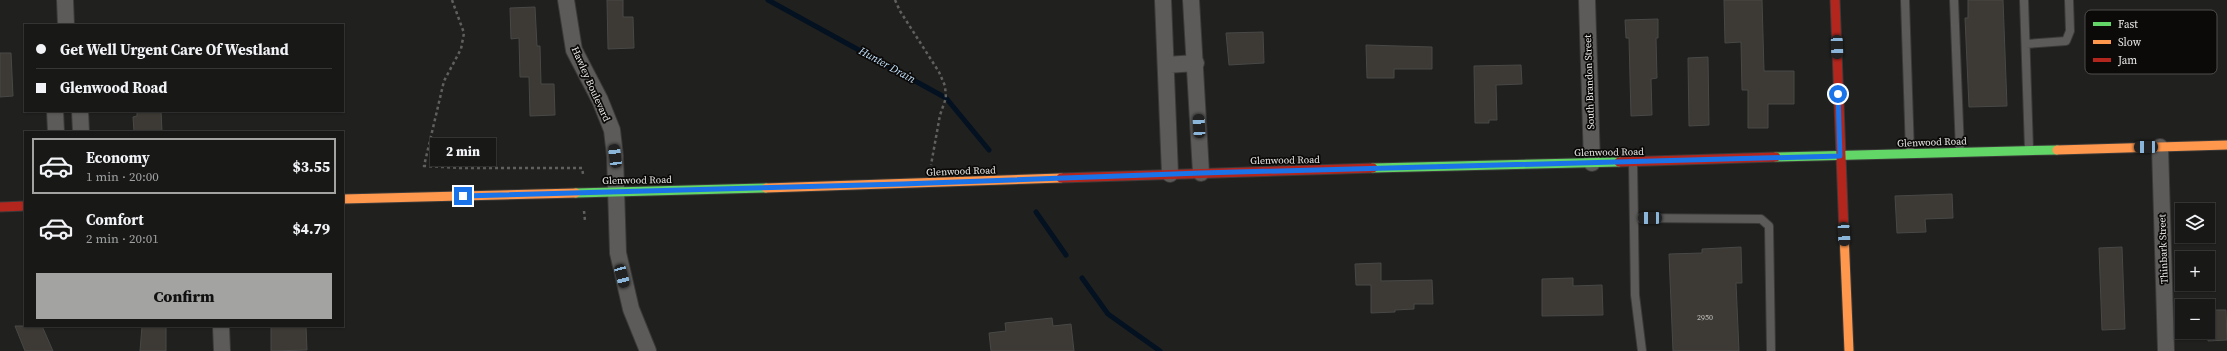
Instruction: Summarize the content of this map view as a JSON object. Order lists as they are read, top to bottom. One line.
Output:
{"streets":{"street":["South Brandon Street","Hawley Boulevard","Glenwood Road","Thinbark Street"]},"crossings":[["South Brandon Street","Glenwood Road"],["Hawley Boulevard","Glenwood Road"],["Glenwood Road","Thinbark Street"]],"water":["Hunter Drain"],"house_numbers":["2950"],"legend":["Fast","Slow","Jam"],"page":{"banner":["Get Well Urgent Care Of Westland","Glenwood Road"],"bubble":"2 min","list":[{"name":"Economy","note":"1 min · 20:00","value":"$3.55"},{"name":"Comfort","note":"2 min · 20:01","value":"$4.79"}],"map_buttons":["+","−"],"buttons":"Confirm"}}
